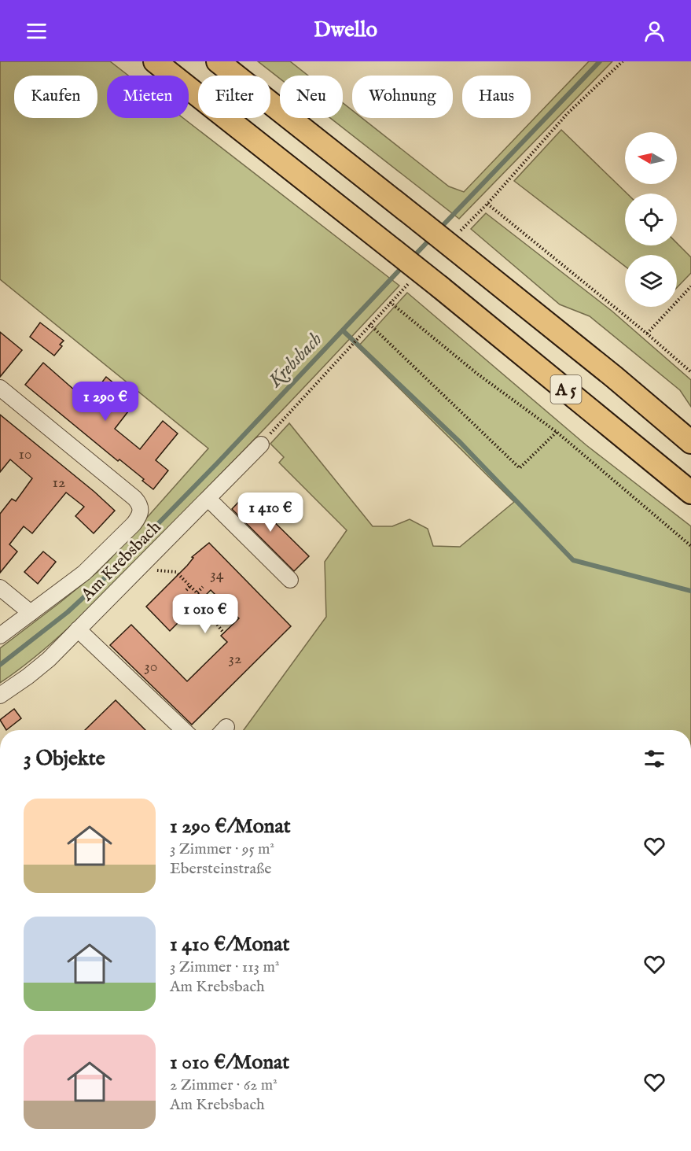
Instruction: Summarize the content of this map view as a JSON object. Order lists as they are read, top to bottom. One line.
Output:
{"streets":{"highway":["A 5"],"street":["Am Krebsbach"]},"water":["Krebsbach"],"house_numbers":["10","12","34","32","30"],"north":"left","page":{"header":"Dwello","chip":["Kaufen","Mieten","Filter","Neu","Wohnung","Haus"],"price":["1 290 €","1 410 €","1 010 €"],"heading":"3 Objekte","list":[{"name":"1 290 €/Monat","note":"3 Zimmer · 95 m² · Ebersteinstraße"},{"name":"1 410 €/Monat","note":"3 Zimmer · 113 m² · Am Krebsbach"},{"name":"1 010 €/Monat","note":"2 Zimmer · 62 m² · Am Krebsbach"}]}}
